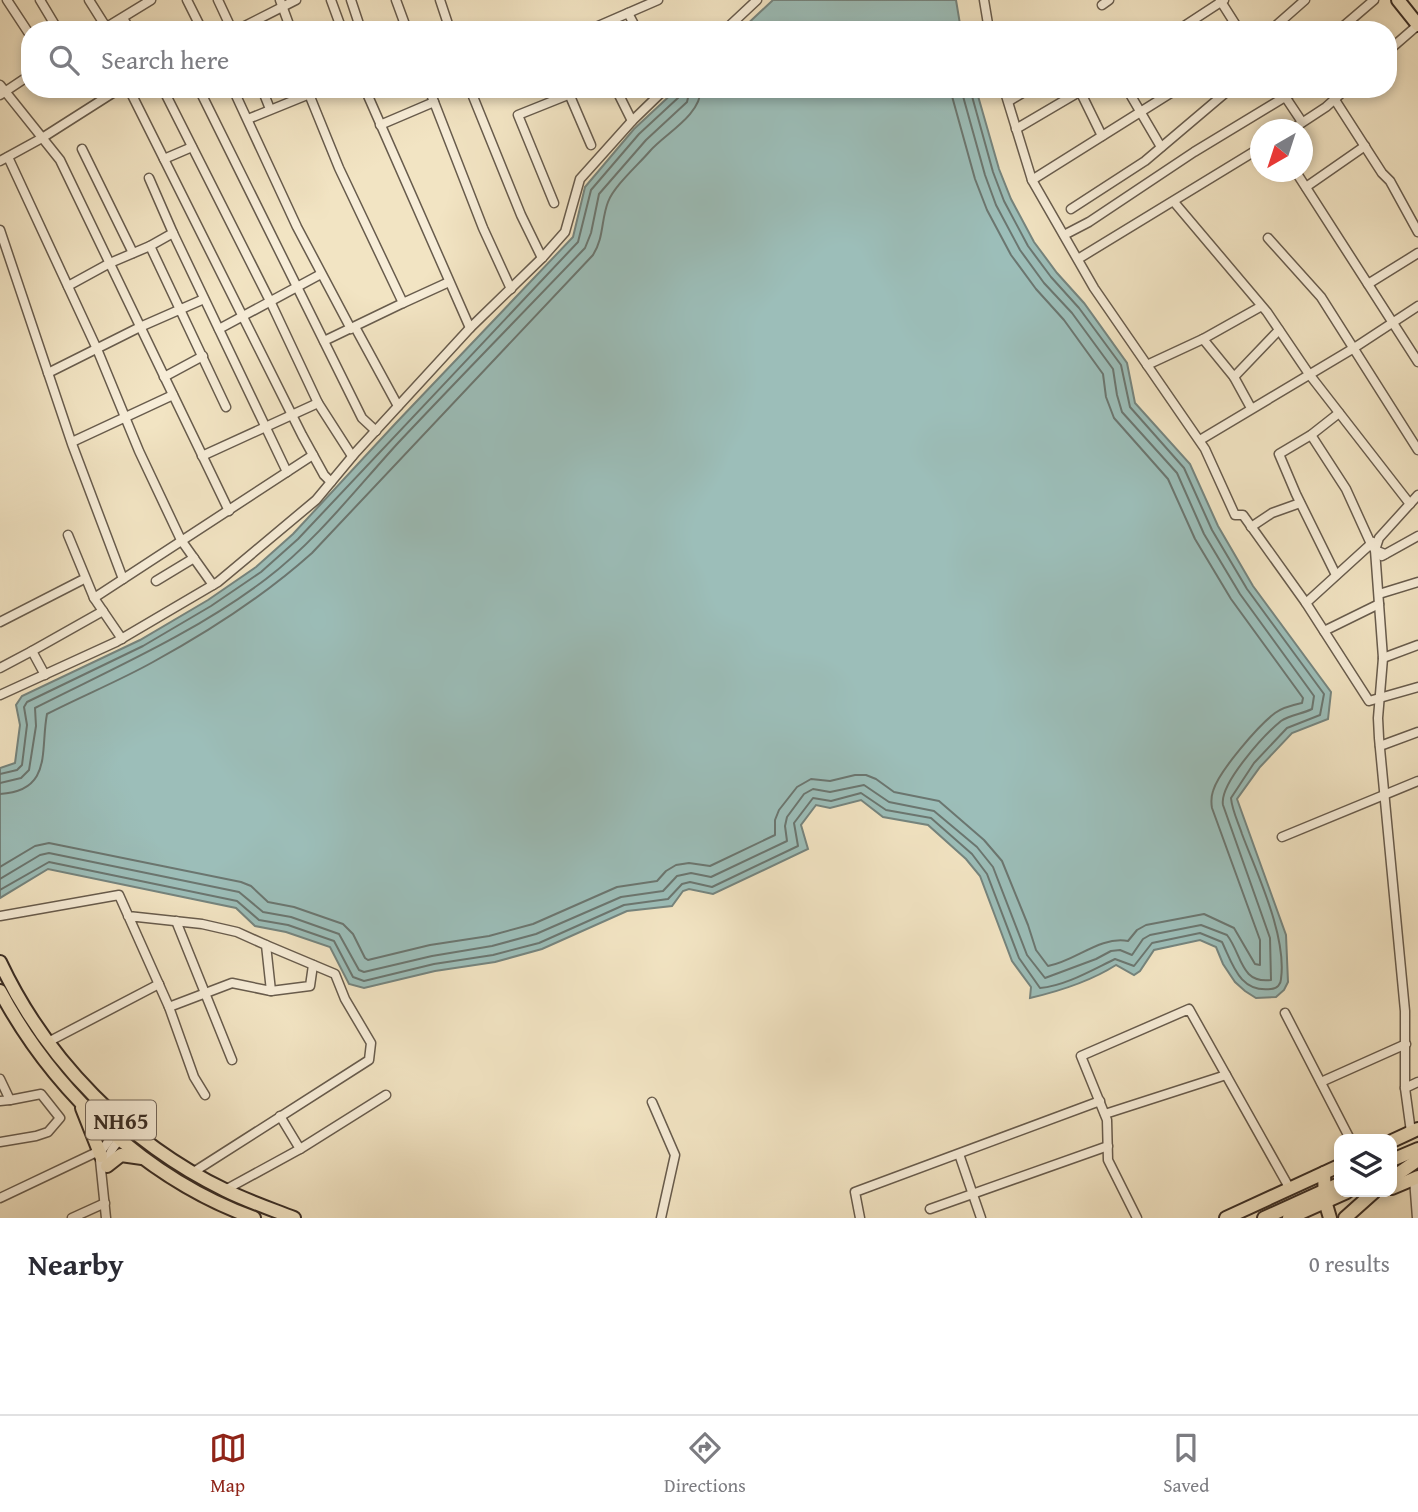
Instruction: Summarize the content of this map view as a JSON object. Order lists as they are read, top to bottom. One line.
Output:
{"streets":{"main road":["NH65"]},"north":"bottom left","page":{"search":"Search here","heading":["Nearby","0 results"],"nav":["Map","Directions","Saved"]}}
